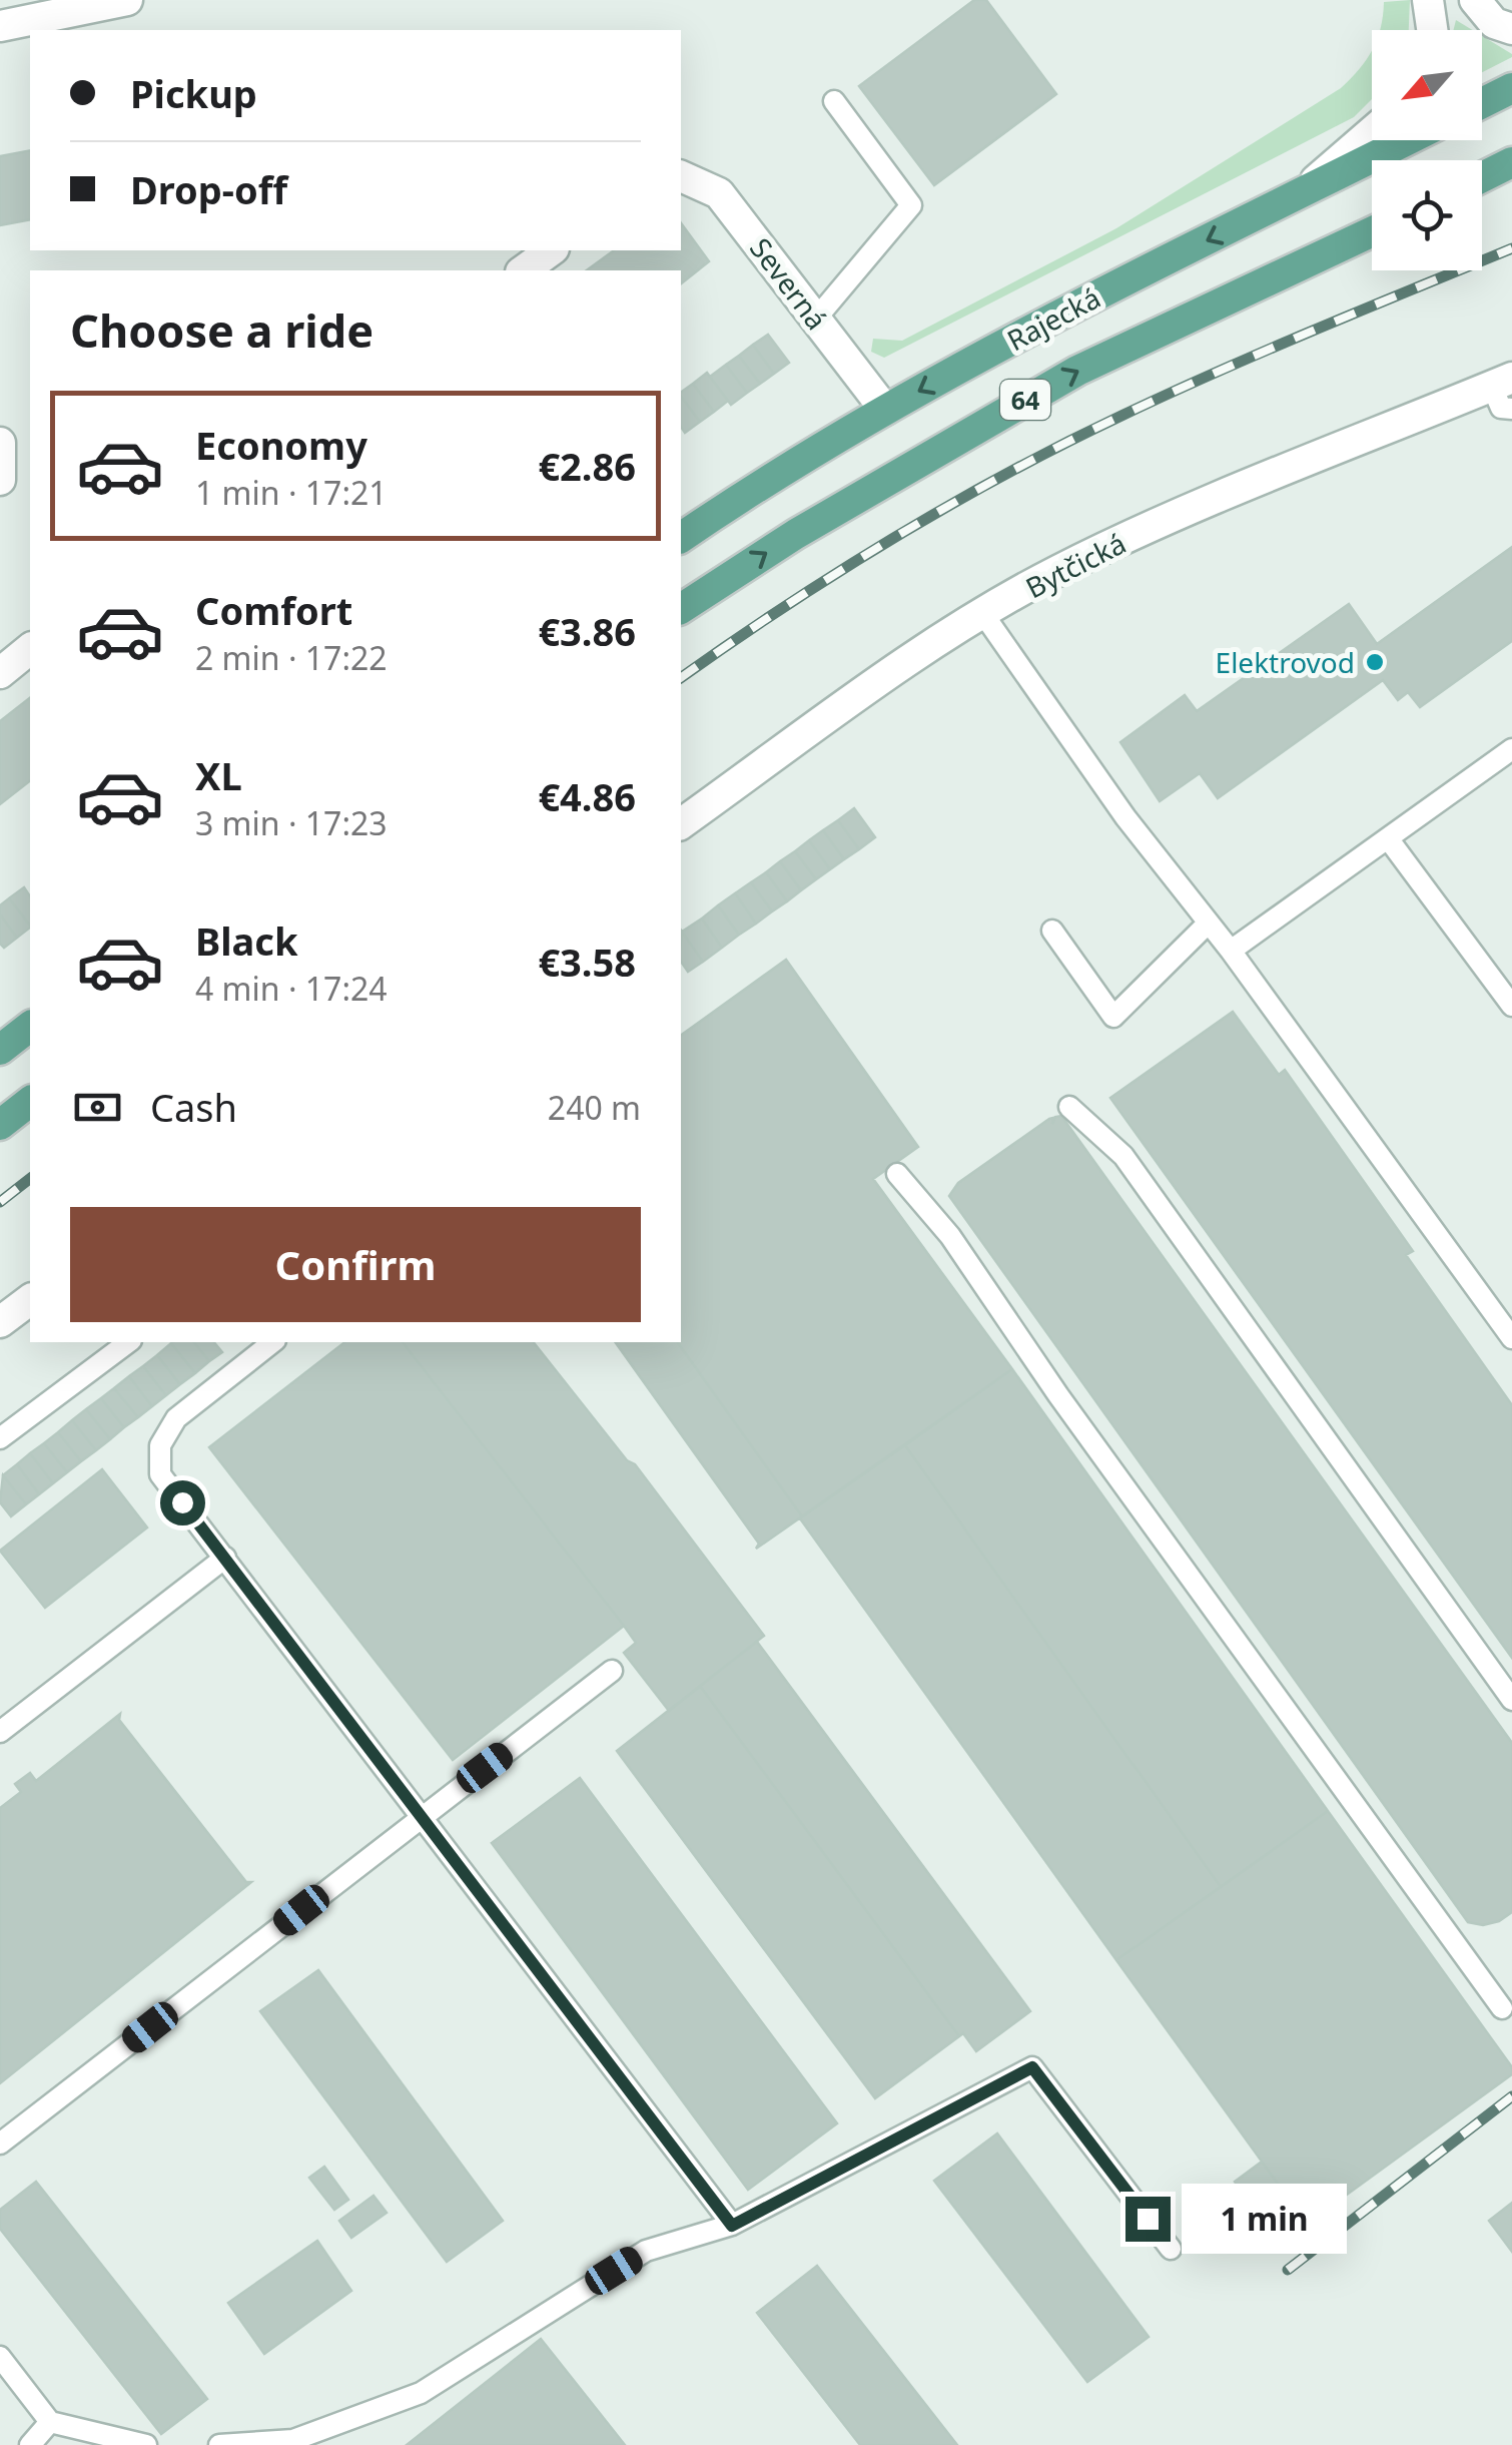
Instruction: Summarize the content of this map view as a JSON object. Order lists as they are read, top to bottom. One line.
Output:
{"streets":{"main road":["Rajecká","64"],"street":["Severná","Bytčická"]},"crossings":[["Severná","Rajecká"]],"places":["Elektrovod"],"north":"bottom left","page":{"banner":["Pickup","Drop-off"],"heading":"Choose a ride","list":[{"name":"Economy","note":"1 min · 17:21","value":"€2.86"},{"name":"Comfort","note":"2 min · 17:22","value":"€3.86"},{"name":"XL","note":"3 min · 17:23","value":"€4.86"},{"name":"Black","note":"4 min · 17:24","value":"€3.58"}],"pay":["Cash","240 m"],"buttons":"Confirm","bubble":"1 min"}}
